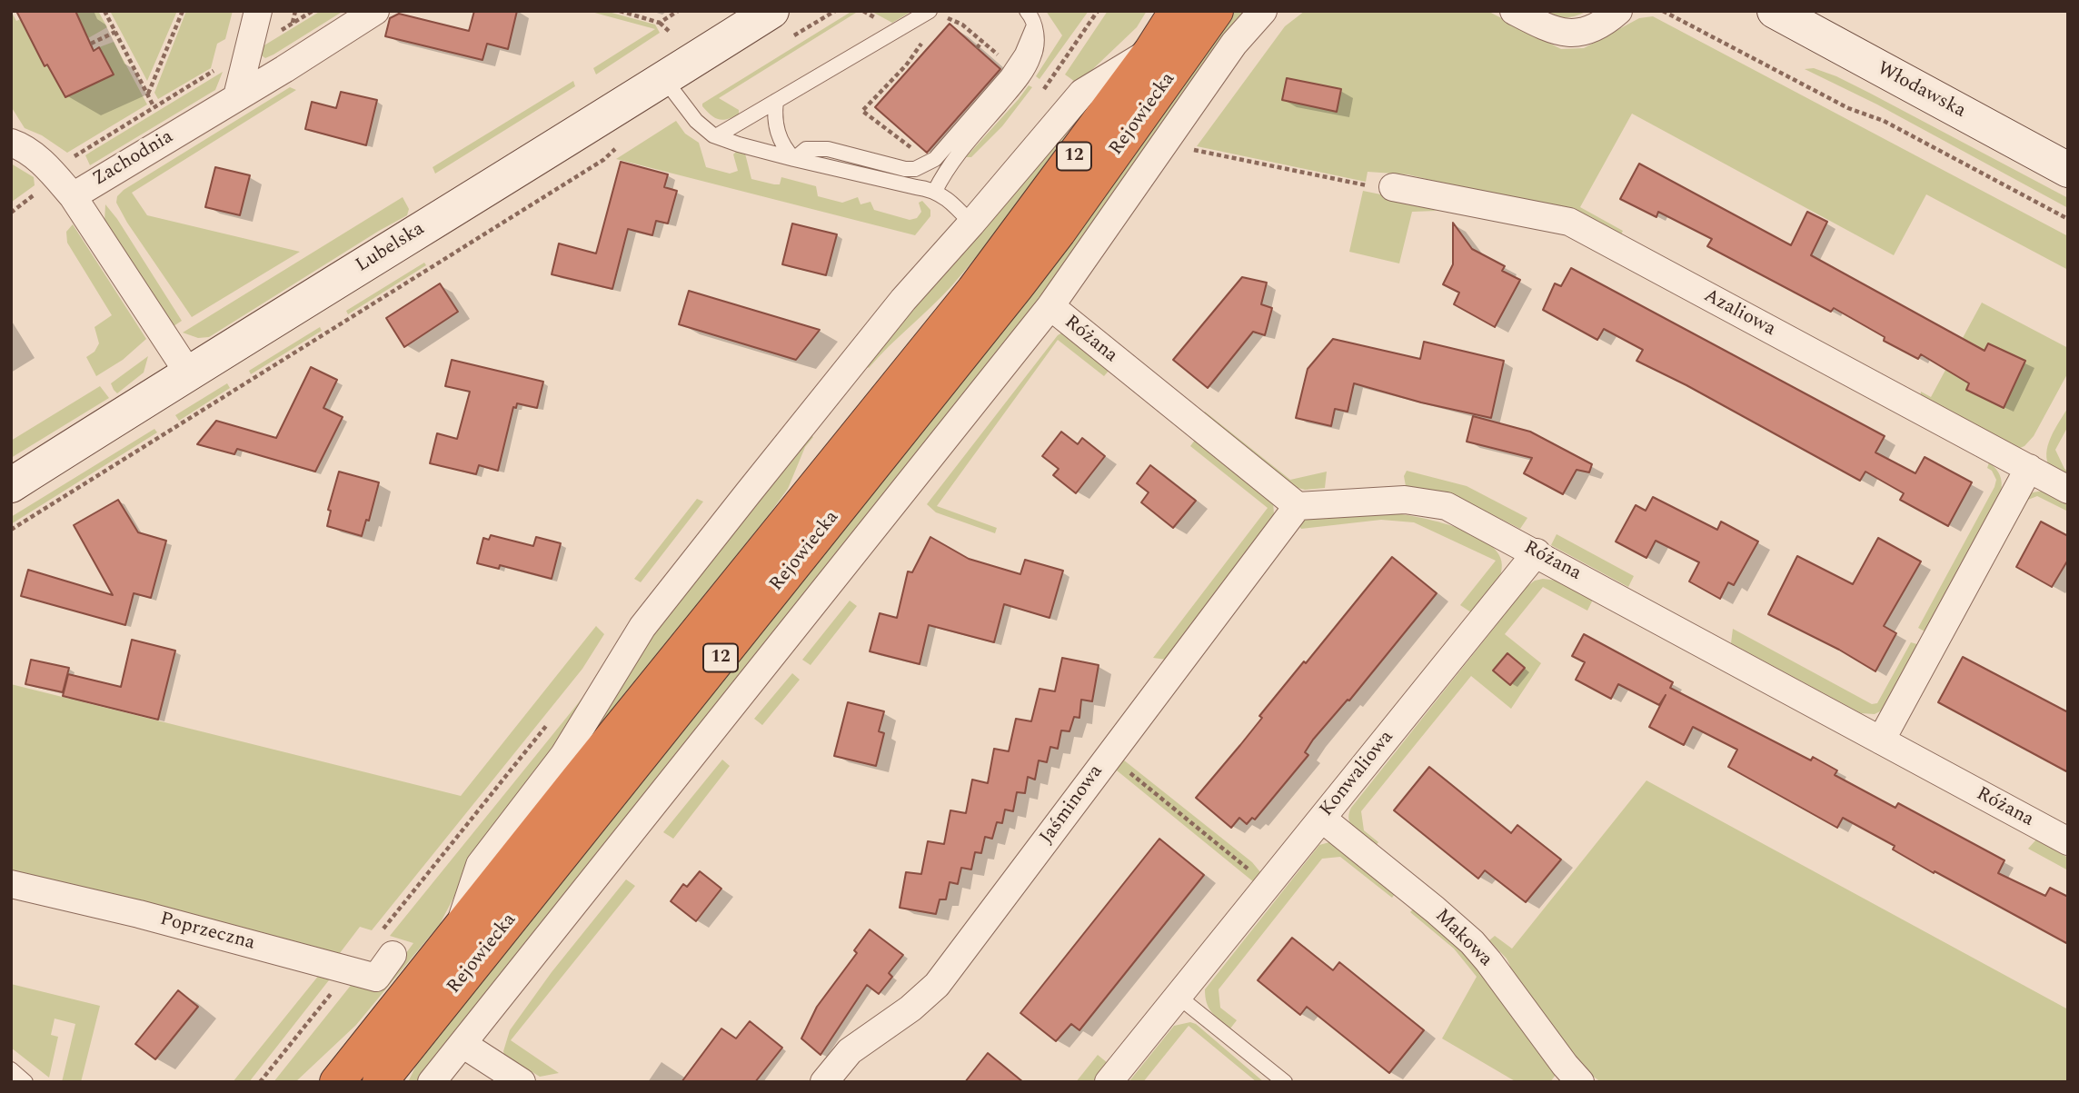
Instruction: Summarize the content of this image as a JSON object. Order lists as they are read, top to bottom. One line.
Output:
{"streets":{"highway":["Rejowiecka","12"],"main road":["Włodawska","Lubelska"],"street":["Zachodnia","Azaliowa","Różana","Konwaliowa","Jaśminowa","Poprzeczna","Makowa"]},"crossings":[["Zachodnia","Lubelska"],["Różana","Konwaliowa"],["Różana","Jaśminowa"],["Konwaliowa","Makowa"]]}
